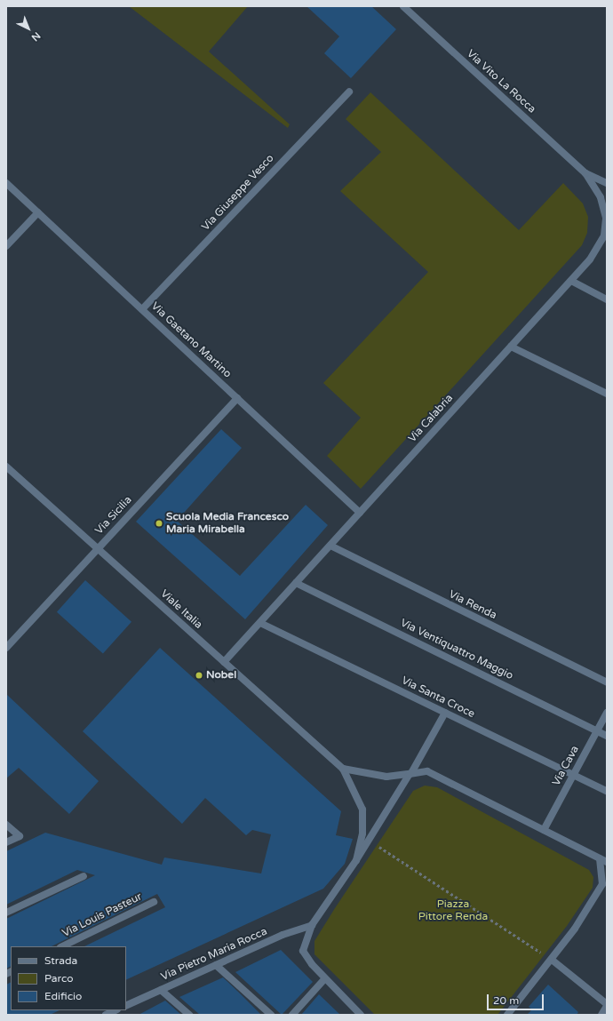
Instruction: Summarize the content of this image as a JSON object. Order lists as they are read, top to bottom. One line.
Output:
{"streets":{"street":["Via Vito La Rocca","Via Giuseppe Vesco","Via Gaetano Martino","Via Calabria","Via Sicilia","Via Renda","Viale Italia","Via Ventiquattro Maggio","Via Santa Croce","Via Cava","Via Louis Pasteur","Via Pietro Maria Rocca"]},"crossings":[["Via Vito La Rocca","Via Calabria"],["Via Giuseppe Vesco","Via Gaetano Martino"],["Via Gaetano Martino","Via Calabria"],["Via Gaetano Martino","Via Sicilia"],["Via Calabria","Via Renda"],["Via Calabria","Viale Italia"],["Via Calabria","Via Ventiquattro Maggio"],["Via Calabria","Via Santa Croce"],["Via Sicilia","Viale Italia"],["Via Ventiquattro Maggio","Via Cava"],["Via Santa Croce","Via Cava"]],"parks":["Piazza Pittore Renda"],"places":["Scuola Media Francesco Maria Mirabella","Nobel"],"legend":["Strada","Parco","Edificio"],"scale_bar":"20 m","north":"bottom right"}
